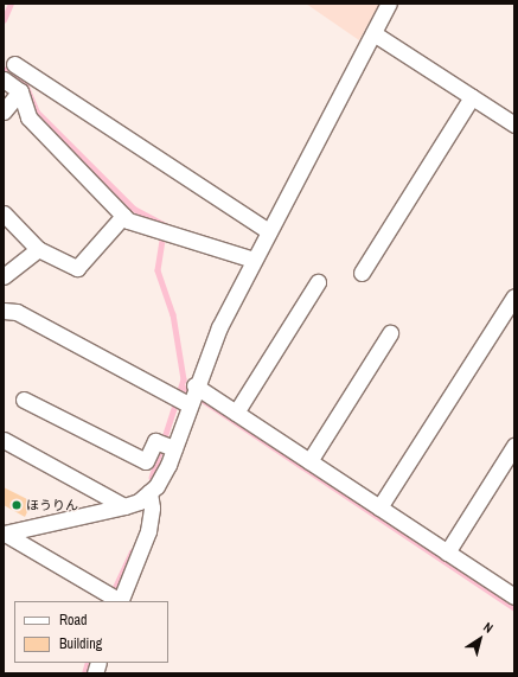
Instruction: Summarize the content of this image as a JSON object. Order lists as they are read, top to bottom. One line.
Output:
{"places":["ほうりん"],"legend":["Road","Building"],"north":"top right"}
